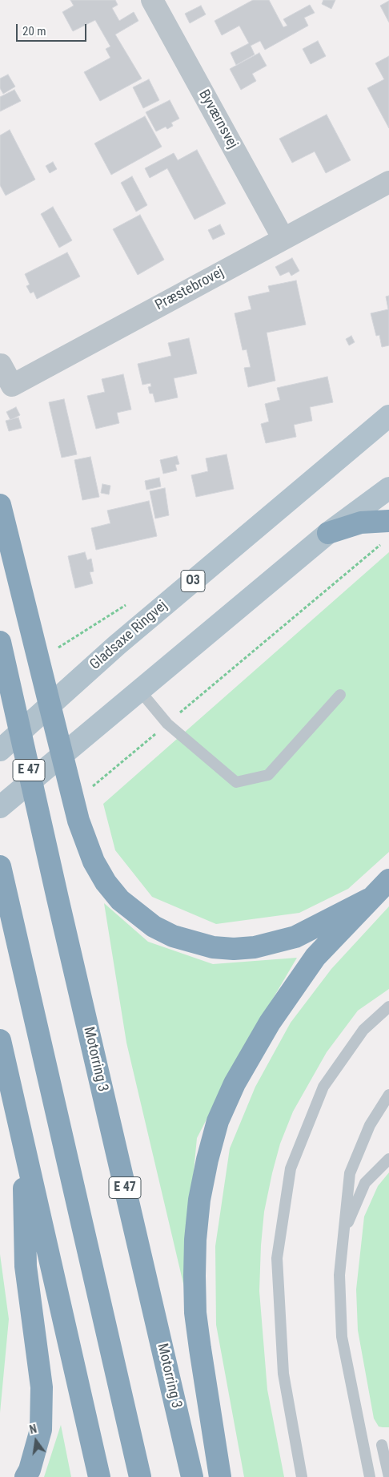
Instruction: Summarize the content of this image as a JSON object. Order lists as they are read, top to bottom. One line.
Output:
{"streets":{"highway":["E 47","Motorring 3"],"main road":["O3","Gladsaxe Ringvej"],"street":["Byværnsvej","Præstebrovej"]},"crossings":[["Byværnsvej","Præstebrovej"]],"scale_bar":"20 m","north":"top"}
